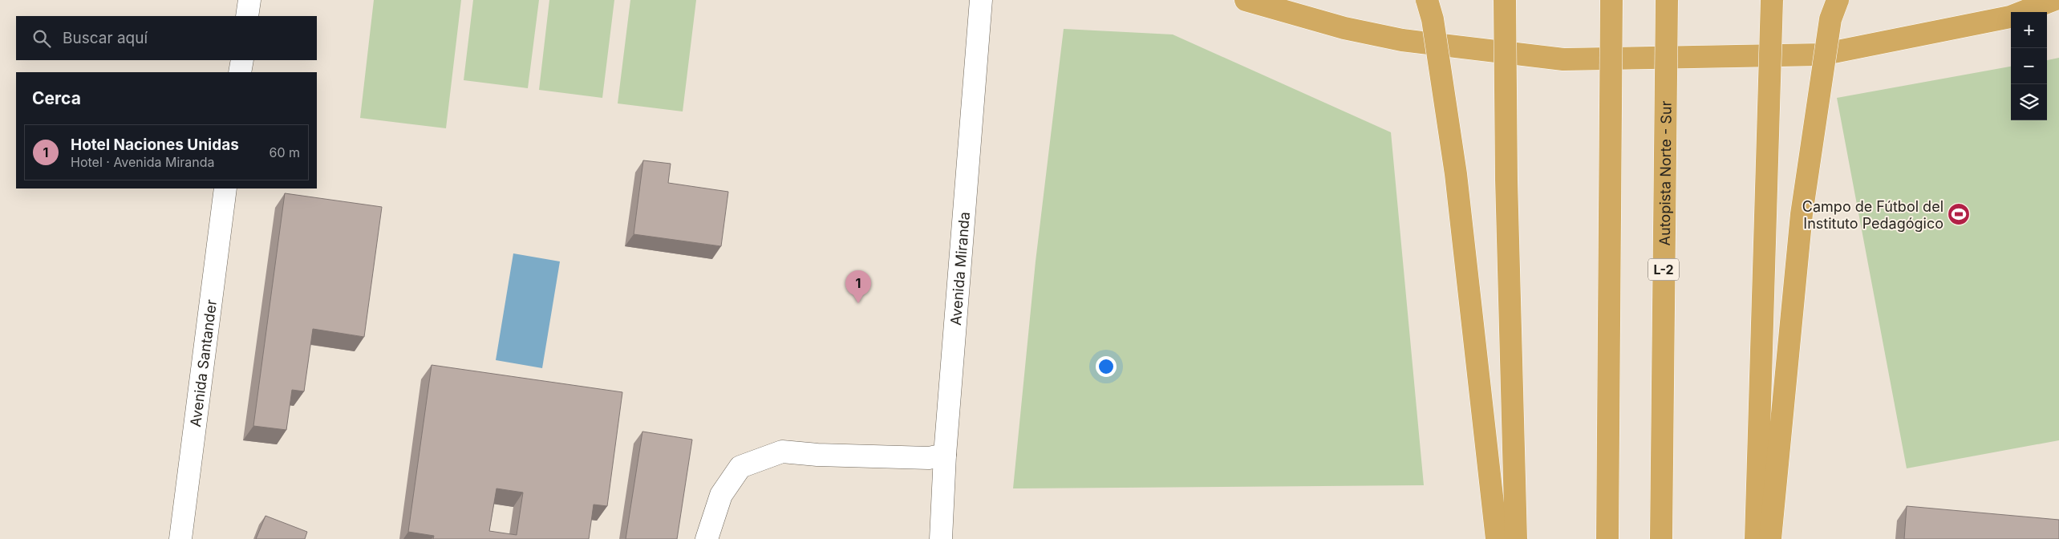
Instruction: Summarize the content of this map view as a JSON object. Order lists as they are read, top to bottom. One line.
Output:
{"streets":{"highway":["Autopista Norte - Sur","L-2"],"street":["Avenida Miranda","Avenida Santander"]},"places":{"sports":["Campo de Fútbol del Instituto Pedagógico"]},"page":{"map_buttons":["+","−"],"search":"Buscar aquí","heading":"Cerca","list":[{"mark":"1","name":"Hotel Naciones Unidas","note":"Hotel · Avenida Miranda","value":"60 m"}],"pins":"1"}}
